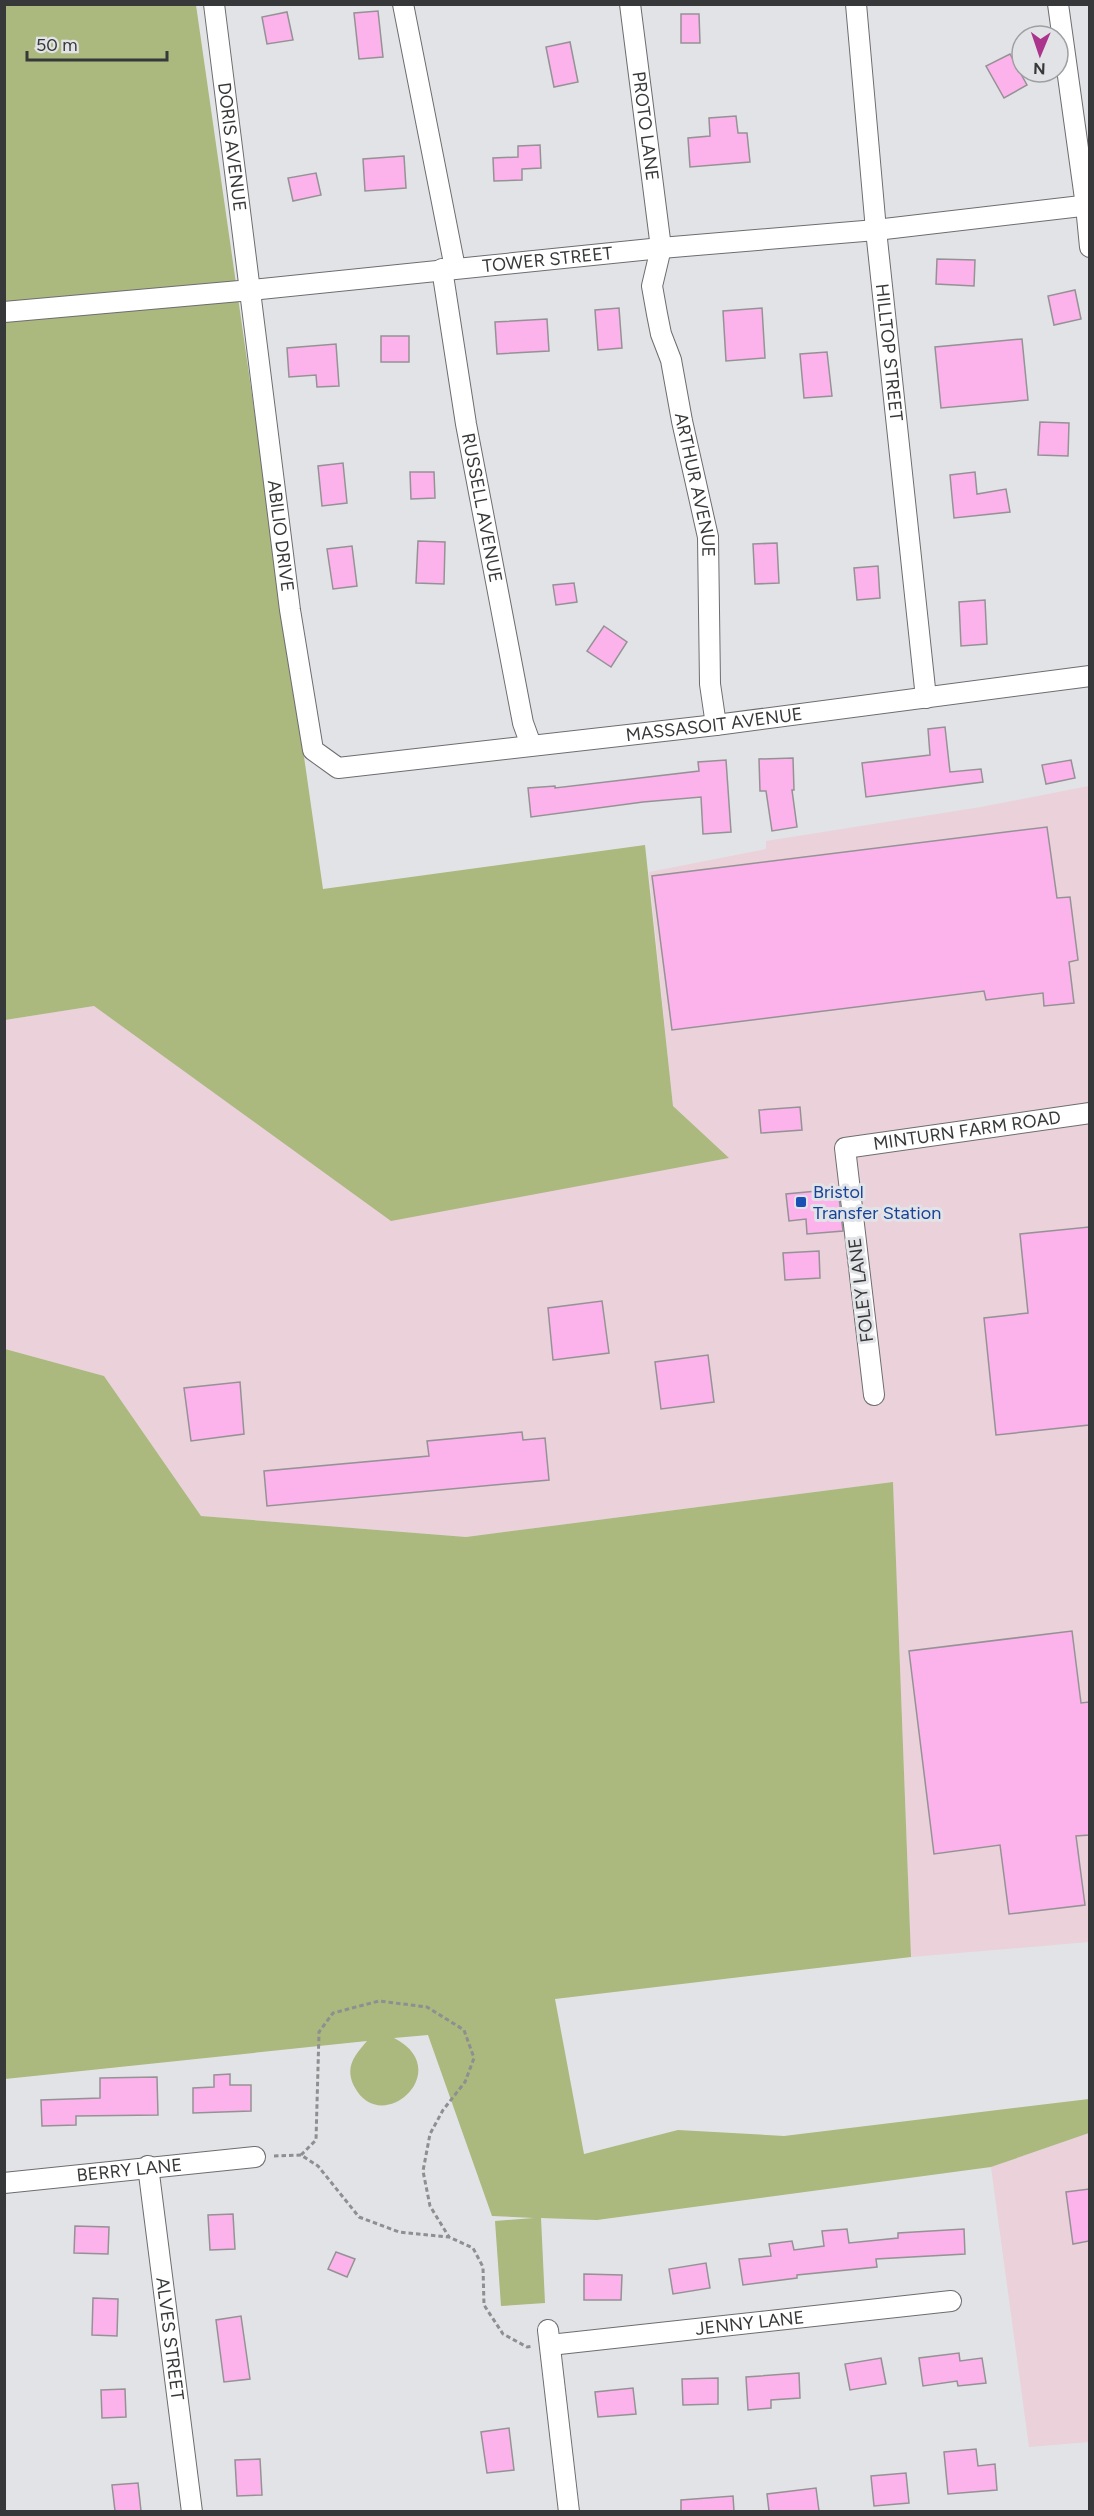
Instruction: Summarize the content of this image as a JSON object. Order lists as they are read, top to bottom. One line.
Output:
{"streets":{"street":["PROTO LANE","DORIS AVENUE","TOWER STREET","HILLTOP STREET","ARTHUR AVENUE","RUSSELL AVENUE","ABILIO DRIVE","MASSASOIT AVENUE","MINTURN FARM ROAD","FOLEY LANE","BERRY LANE","JENNY LANE","ALVES STREET"]},"crossings":[["PROTO LANE","TOWER STREET"],["PROTO LANE","ARTHUR AVENUE"],["DORIS AVENUE","TOWER STREET"],["DORIS AVENUE","ABILIO DRIVE"],["TOWER STREET","HILLTOP STREET"],["TOWER STREET","ARTHUR AVENUE"],["TOWER STREET","RUSSELL AVENUE"],["TOWER STREET","ABILIO DRIVE"],["HILLTOP STREET","MASSASOIT AVENUE"],["ARTHUR AVENUE","MASSASOIT AVENUE"],["RUSSELL AVENUE","MASSASOIT AVENUE"],["ABILIO DRIVE","MASSASOIT AVENUE"],["MINTURN FARM ROAD","FOLEY LANE"],["BERRY LANE","ALVES STREET"]],"places":{"transit":["Bristol Transfer Station"]},"scale_bar":"50 m","north":"bottom"}
